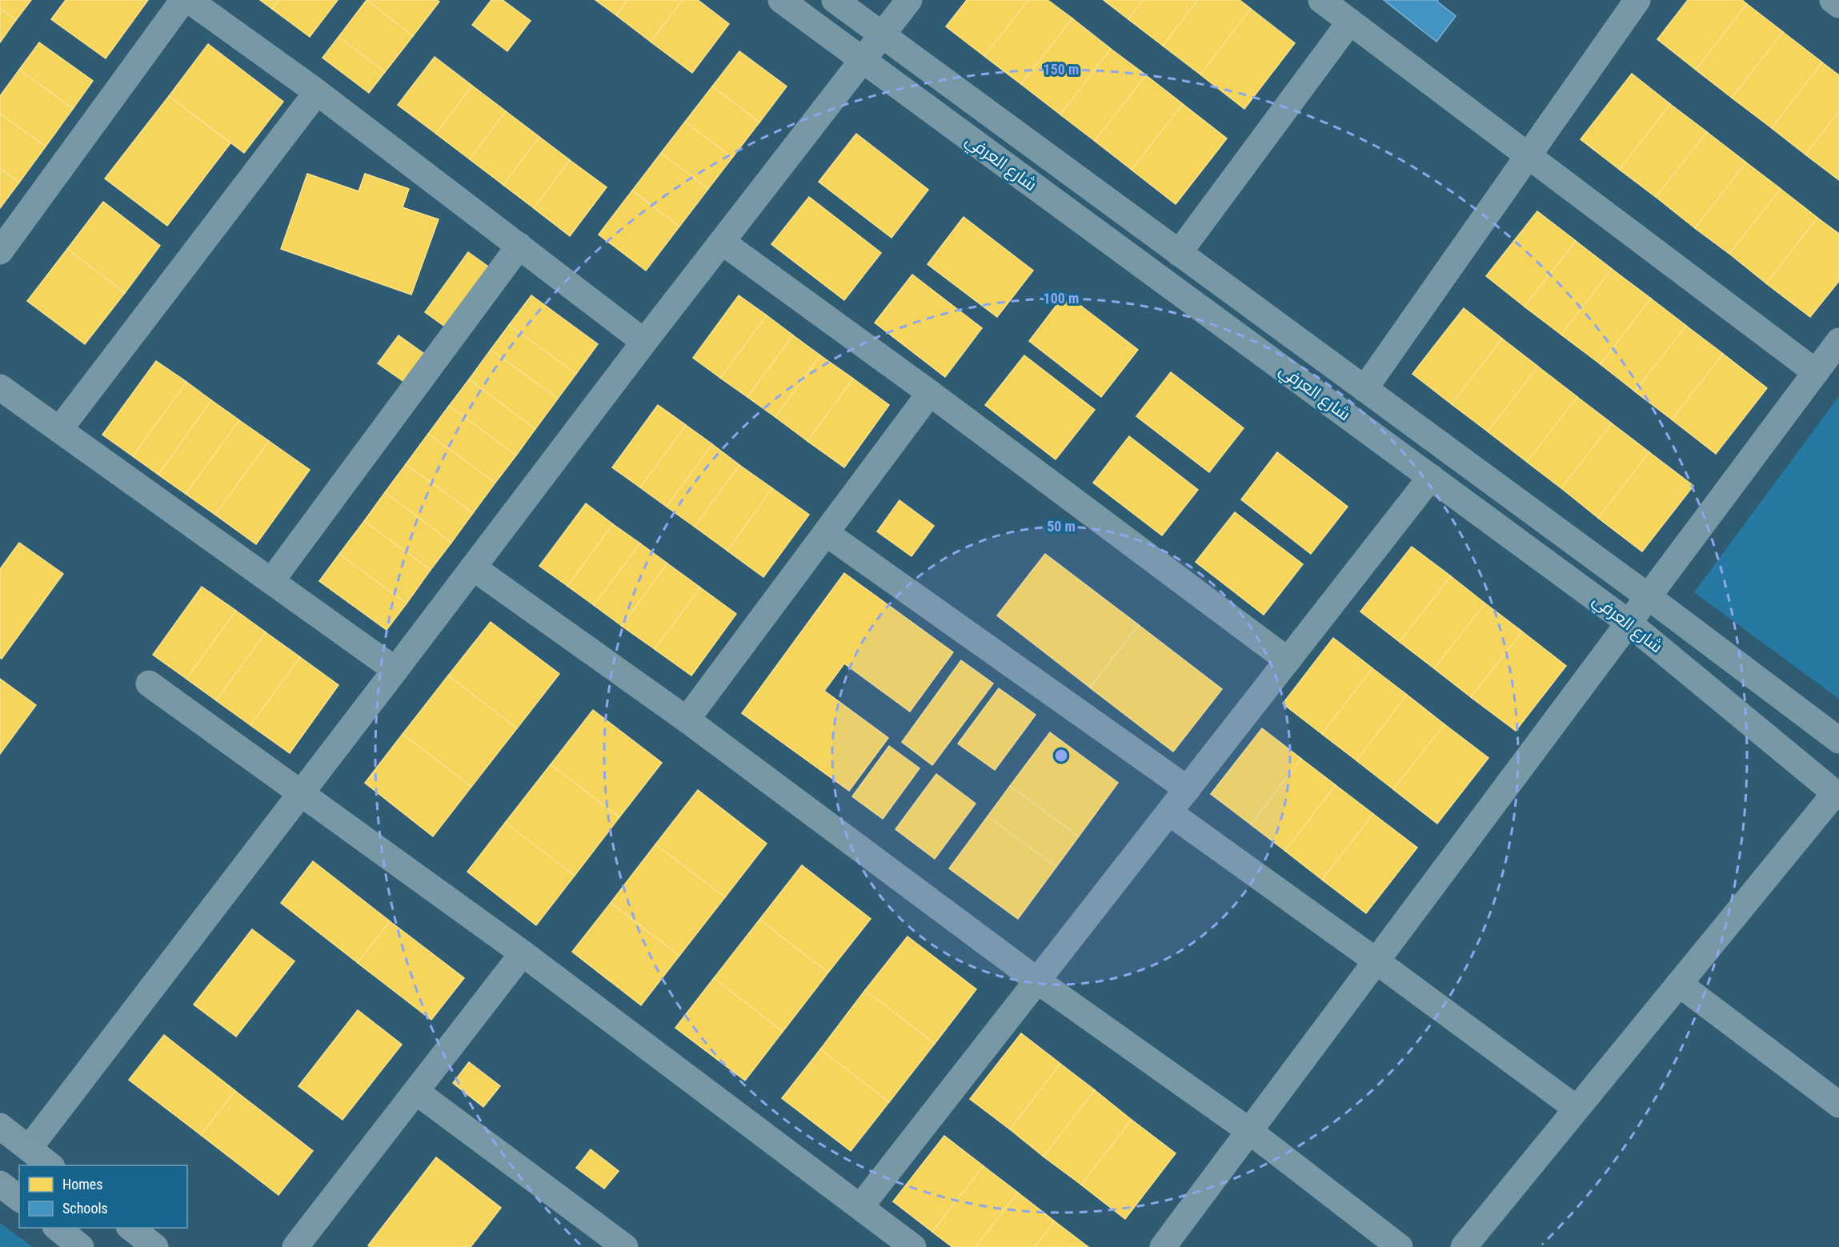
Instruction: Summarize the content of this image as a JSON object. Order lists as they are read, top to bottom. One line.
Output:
{"streets":{"street":["شارع العرفي"]},"legend":["Homes","Schools"],"rings":["150 m","100 m","50 m"]}
